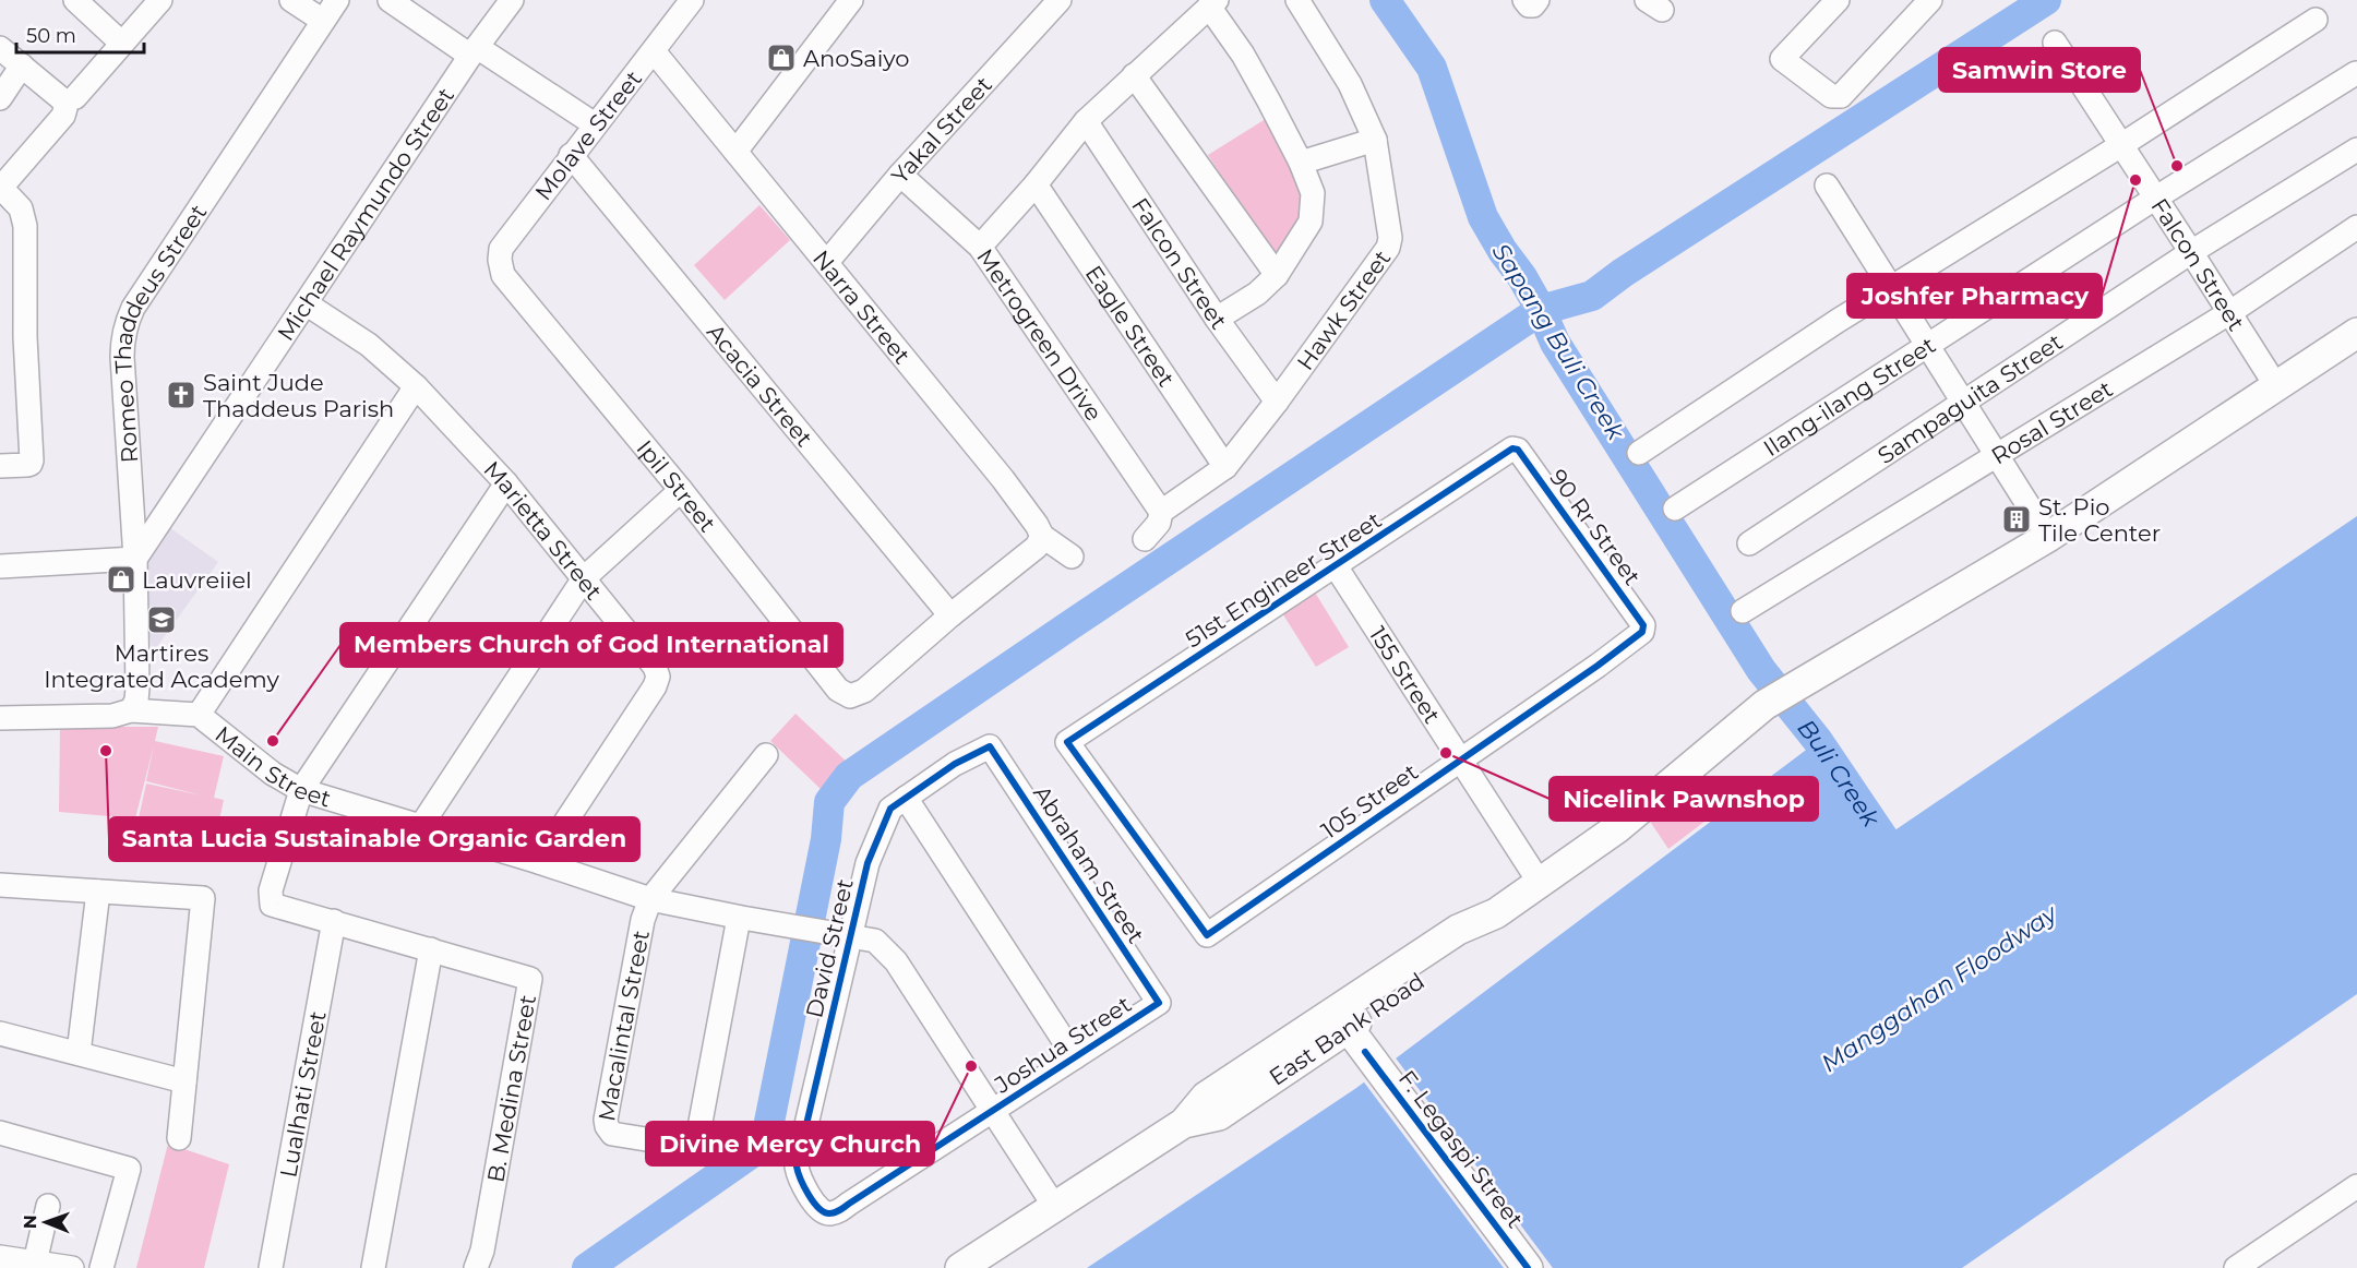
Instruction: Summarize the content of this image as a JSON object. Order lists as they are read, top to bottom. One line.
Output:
{"streets":{"main road":["East Bank Road","F. Legaspi Street"],"street":["Yakal Street","Molave Street","Michael Raymundo Street","Falcon Street","Narra Street","Hawk Street","Eagle Street","Metrogreen Drive","Romeo Thaddeus Street","Acacia Street","Ilang-ilang Street","Sampaguita Street","Rosal Street","Ipil Street","90 Rr Street","Marietta Street","51st Engineer Street","155 Street","Main Street","105 Street","Abraham Street","David Street","Macalintal Street","Joshua Street","B. Medina Street","Lualhati Street"]},"crossings":[["Yakal Street","Narra Street"],["Yakal Street","Metrogreen Drive"],["Molave Street","Narra Street"],["Molave Street","Acacia Street"],["Molave Street","Ipil Street"],["Michael Raymundo Street","Romeo Thaddeus Street"],["Michael Raymundo Street","Marietta Street"],["Falcon Street","Hawk Street"],["Falcon Street","Ilang-ilang Street"],["Falcon Street","Sampaguita Street"],["Falcon Street","Rosal Street"],["Falcon Street","East Bank Road"],["Hawk Street","Eagle Street"],["Hawk Street","Metrogreen Drive"],["Romeo Thaddeus Street","Main Street"],["Acacia Street","Ipil Street"],["90 Rr Street","51st Engineer Street"],["90 Rr Street","105 Street"],["Marietta Street","Main Street"],["51st Engineer Street","155 Street"],["51st Engineer Street","105 Street"],["155 Street","105 Street"],["155 Street","East Bank Road"],["Main Street","David Street"],["Main Street","Macalintal Street"],["Main Street","East Bank Road"],["Main Street","Joshua Street"],["Main Street","B. Medina Street"],["Abraham Street","David Street"],["Abraham Street","Joshua Street"],["David Street","Joshua Street"],["East Bank Road","F. Legaspi Street"],["B. Medina Street","Lualhati Street"]],"water":["Sapang Buli Creek","Buli Creek","Manggahan Floodway"],"places":{"shop":["AnoSaiyo","Lauvreiiel"],"other":["Samwin Store","Joshfer Pharmacy","Members Church of God International","Santa Lucia Sustainable Organic Garden","Nicelink Pawnshop","Divine Mercy Church"],"church":["Saint Jude Thaddeus Parish"],"building":["St. Pio Tile Center"],"school or university":["Martires Integrated Academy"]},"scale_bar":"50 m","north":"left"}
